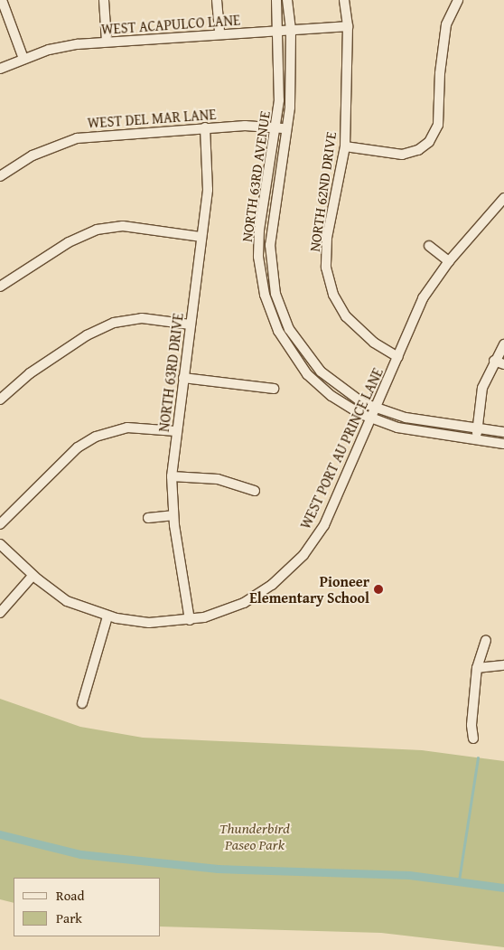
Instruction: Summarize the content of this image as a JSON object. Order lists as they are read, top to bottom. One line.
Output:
{"streets":{"street":["WEST ACAPULCO LANE","WEST DEL MAR LANE","NORTH 63RD AVENUE","NORTH 62ND DRIVE","NORTH 63RD DRIVE","WEST PORT AU PRINCE LANE"]},"crossings":[["WEST ACAPULCO LANE","NORTH 63RD AVENUE"],["WEST ACAPULCO LANE","NORTH 62ND DRIVE"],["WEST DEL MAR LANE","NORTH 63RD AVENUE"],["WEST DEL MAR LANE","NORTH 63RD DRIVE"],["NORTH 63RD AVENUE","WEST PORT AU PRINCE LANE"],["NORTH 62ND DRIVE","WEST PORT AU PRINCE LANE"],["NORTH 63RD DRIVE","WEST PORT AU PRINCE LANE"]],"parks":["Thunderbird Paseo Park"],"places":["Pioneer Elementary School"],"legend":["Road","Park"]}
